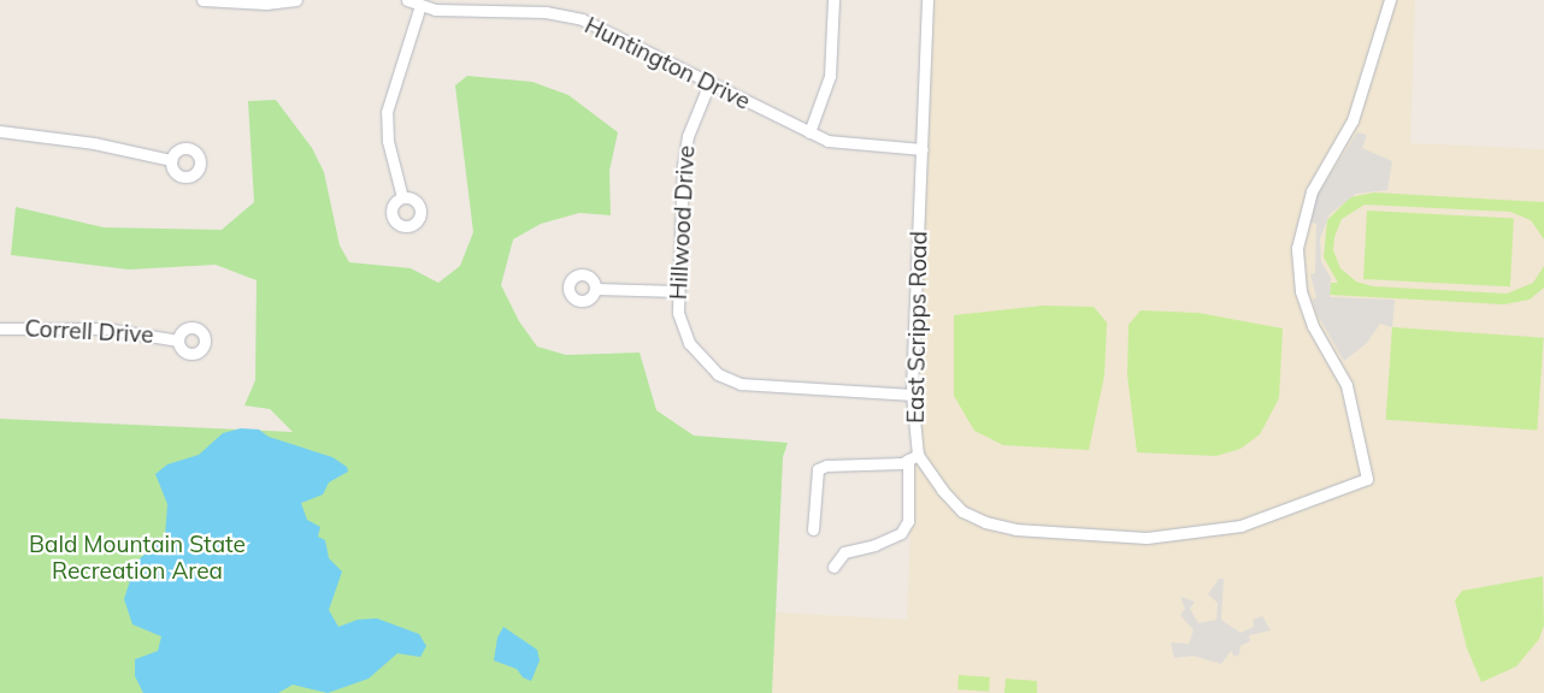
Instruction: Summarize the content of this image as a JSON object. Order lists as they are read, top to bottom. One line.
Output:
{"streets":{"street":["Huntington Drive","Hillwood Drive","East Scripps Road","Correll Drive"]},"crossings":[["Huntington Drive","Hillwood Drive"],["Huntington Drive","East Scripps Road"],["Hillwood Drive","East Scripps Road"]],"parks":["Bald Mountain State Recreation Area"]}
